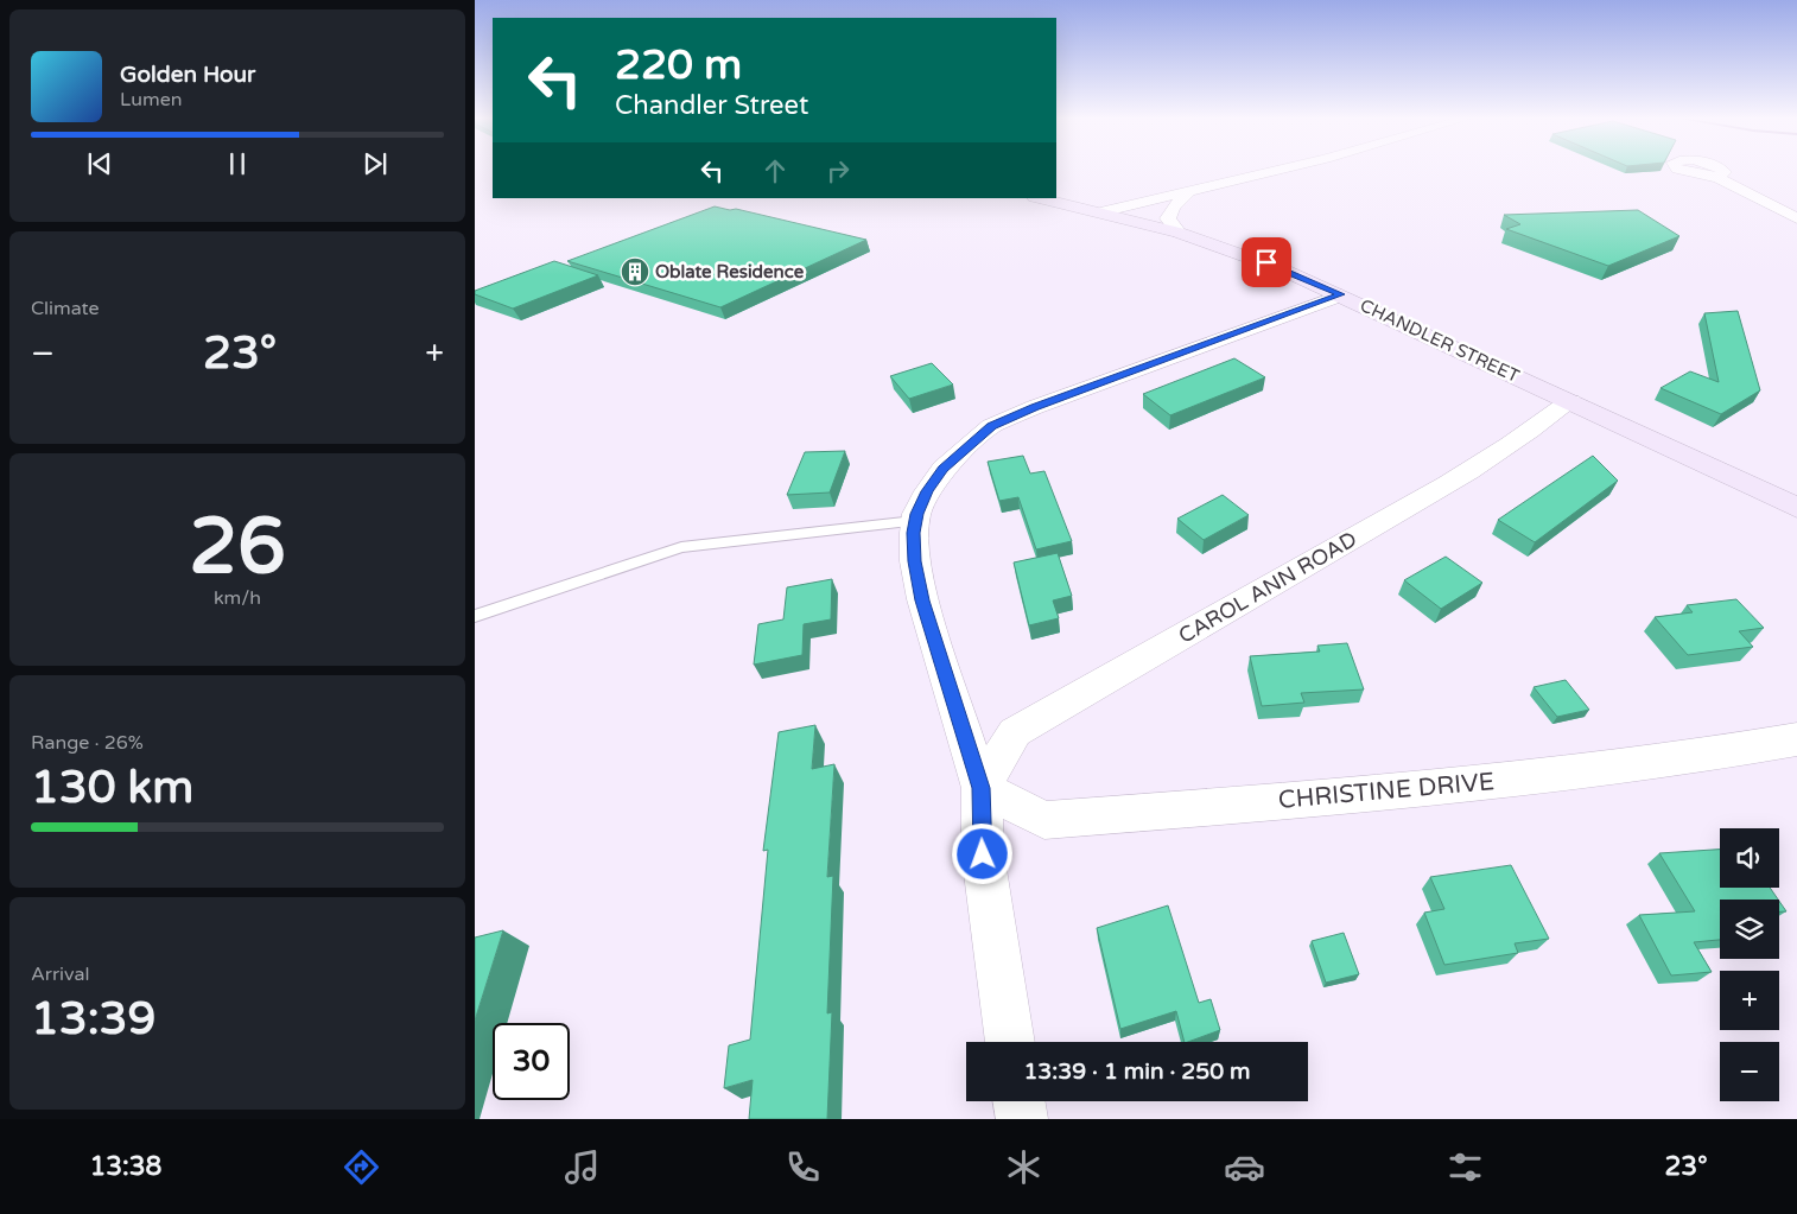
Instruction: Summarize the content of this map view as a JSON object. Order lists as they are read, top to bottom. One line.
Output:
{"streets":{"main road":["CHANDLER STREET"],"street":["CAROL ANN ROAD","CHRISTINE DRIVE"]},"crossings":[["CHANDLER STREET","CAROL ANN ROAD"],["CAROL ANN ROAD","CHRISTINE DRIVE"]],"places":{"building":["Oblate Residence"]},"page":{"turn":["220 m","Chandler Street"],"song":["Golden Hour","Lumen"],"tile":["Climate",["26","km/h"],["Range · 26%","130 km"],["Arrival","13:39"]],"heat":["−","23°","+"],"map_buttons":["+","−"],"limit":"30","trip":"13:39 · 1 min · 250 m","tabs":["13:38","23°"]}}
